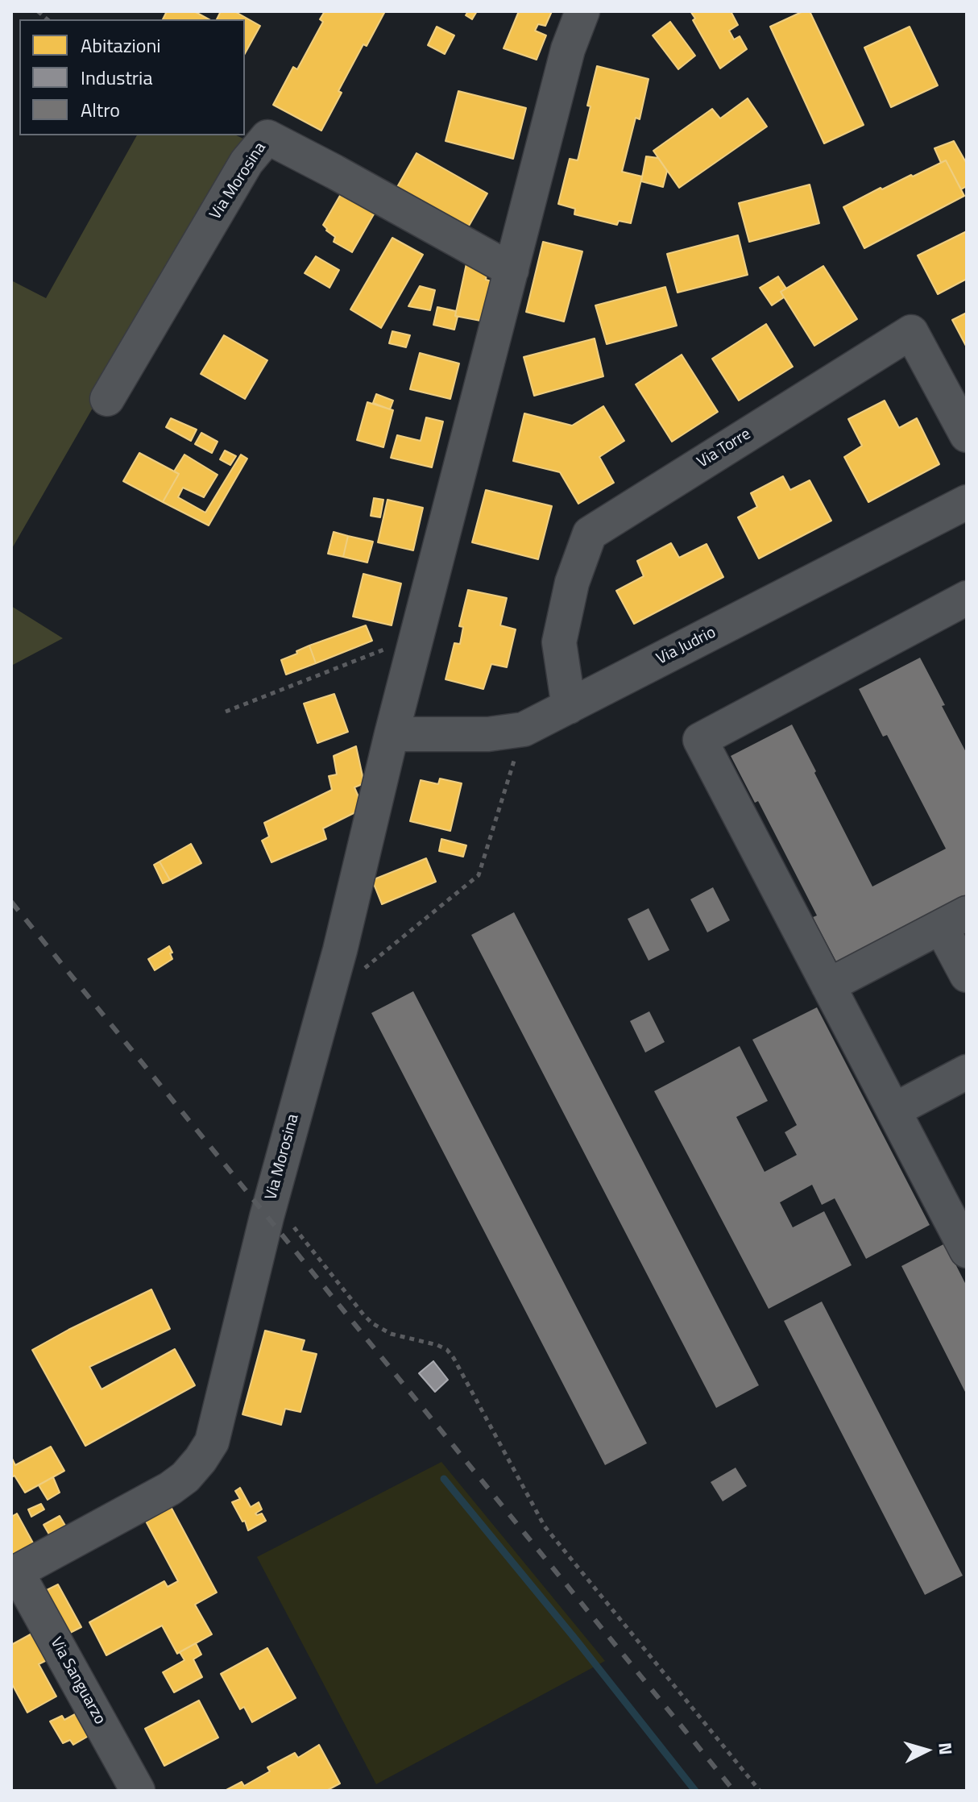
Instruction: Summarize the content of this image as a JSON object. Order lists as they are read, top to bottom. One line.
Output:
{"streets":{"street":["Via Morosina","Via Torre","Via Judrio","Via Sanguarzo"]},"crossings":[["Via Morosina","Via Judrio"],["Via Morosina","Via Sanguarzo"],["Via Torre","Via Judrio"]],"legend":["Abitazioni","Industria","Altro"],"north":"right"}
